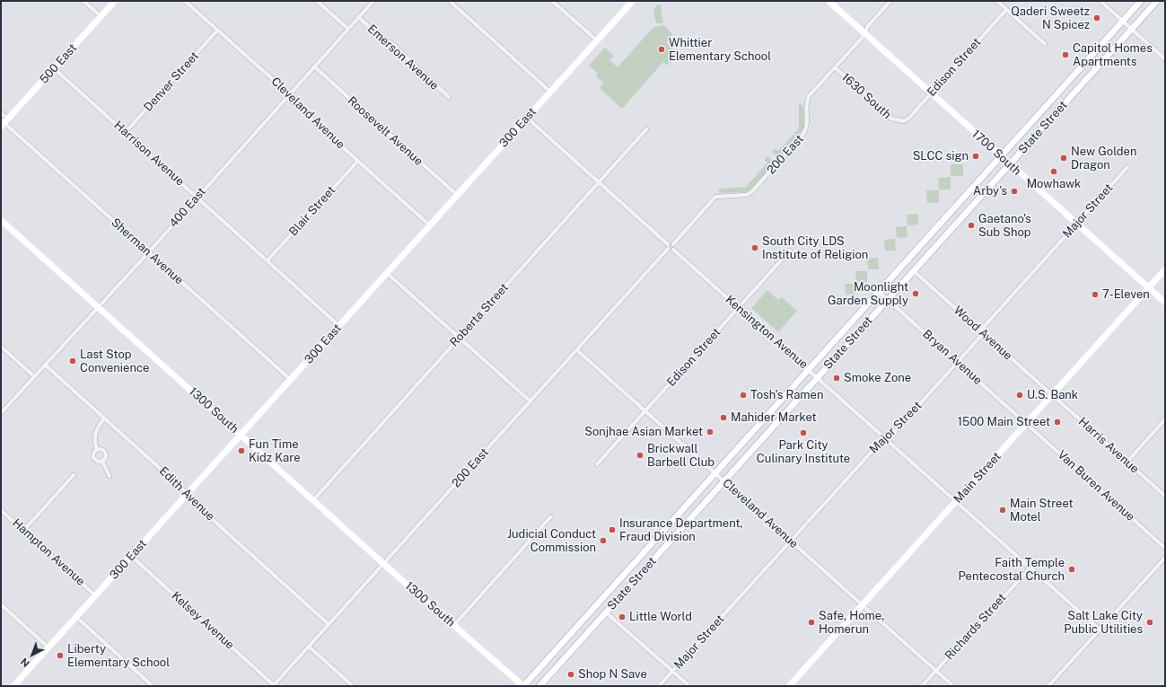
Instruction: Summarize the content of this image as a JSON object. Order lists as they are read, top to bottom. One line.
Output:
{"streets":{"main road":["500 East","300 East","State Street","1700 South","1300 South","Main Street"],"street":["Emerson Avenue","Edison Street","Denver Street","1630 South","Cleveland Avenue","Roosevelt Avenue","Harrison Avenue","200 East","400 East","Blair Street","Major Street","Sherman Avenue","Roberta Street","Kensington Avenue","Wood Avenue","Bryan Avenue","Harris Avenue","Van Buren Avenue","Edith Avenue","Hampton Avenue","Kelsey Avenue","Richards Street"]},"crossings":[["Emerson Avenue","400 East"],["500 East","Harrison Avenue"],["500 East","Sherman Avenue"],["Edison Street","1630 South"],["Edison Street","Cleveland Avenue"],["Edison Street","1700 South"],["Edison Street","Kensington Avenue"],["Denver Street","Cleveland Avenue"],["Denver Street","Harrison Avenue"],["1630 South","200 East"],["Cleveland Avenue","300 East"],["Cleveland Avenue","State Street"],["Cleveland Avenue","200 East"],["Cleveland Avenue","400 East"],["Cleveland Avenue","Blair Street"],["Cleveland Avenue","Major Street"],["Cleveland Avenue","Main Street"],["Cleveland Avenue","Richards Street"],["300 East","Roosevelt Avenue"],["300 East","Harrison Avenue"],["300 East","Sherman Avenue"],["300 East","1300 South"],["300 East","Edith Avenue"],["300 East","Hampton Avenue"],["300 East","Kelsey Avenue"],["State Street","1700 South"],["State Street","Kensington Avenue"],["State Street","Wood Avenue"],["State Street","Bryan Avenue"],["State Street","1300 South"],["Roosevelt Avenue","400 East"],["1700 South","200 East"],["1700 South","Major Street"],["1700 South","Main Street"],["Harrison Avenue","400 East"],["Harrison Avenue","Blair Street"],["200 East","1300 South"],["200 East","Edith Avenue"],["200 East","Kelsey Avenue"],["400 East","Sherman Avenue"],["400 East","1300 South"],["400 East","Edith Avenue"],["Major Street","Kensington Avenue"],["Major Street","Wood Avenue"],["Major Street","Bryan Avenue"],["Roberta Street","1300 South"],["Kensington Avenue","Main Street"],["Kensington Avenue","Richards Street"],["Wood Avenue","Harris Avenue"],["Wood Avenue","Main Street"],["Bryan Avenue","Main Street"],["Bryan Avenue","Van Buren Avenue"],["Harris Avenue","Main Street"],["Main Street","Van Buren Avenue"]],"places":["Qaderi Sweetz N Spicez","Whittier Elementary School","Capitol Homes Apartments","SLCC sign","New Golden Dragon","Mowhawk","Arby's","Gaetano's Sub Shop","South City LDS Institute of Religion","Moonlight Garden Supply","7-Eleven","Last Stop Convenience","Smoke Zone","Tosh's Ramen","U.S. Bank","Mahider Market","1500 Main Street","Sonjhae Asian Market","Park City Culinary Institute","Fun Time Kidz Kare","Brickwall Barbell Club","Main Street Motel","Insurance Department, Fraud Division","Judicial Conduct Commission","Faith Temple Pentecostal Church","Little World","Safe, Home, Homerun","Salt Lake City Public Utilities","Liberty Elementary School","Shop N Save"],"north":"bottom left"}
